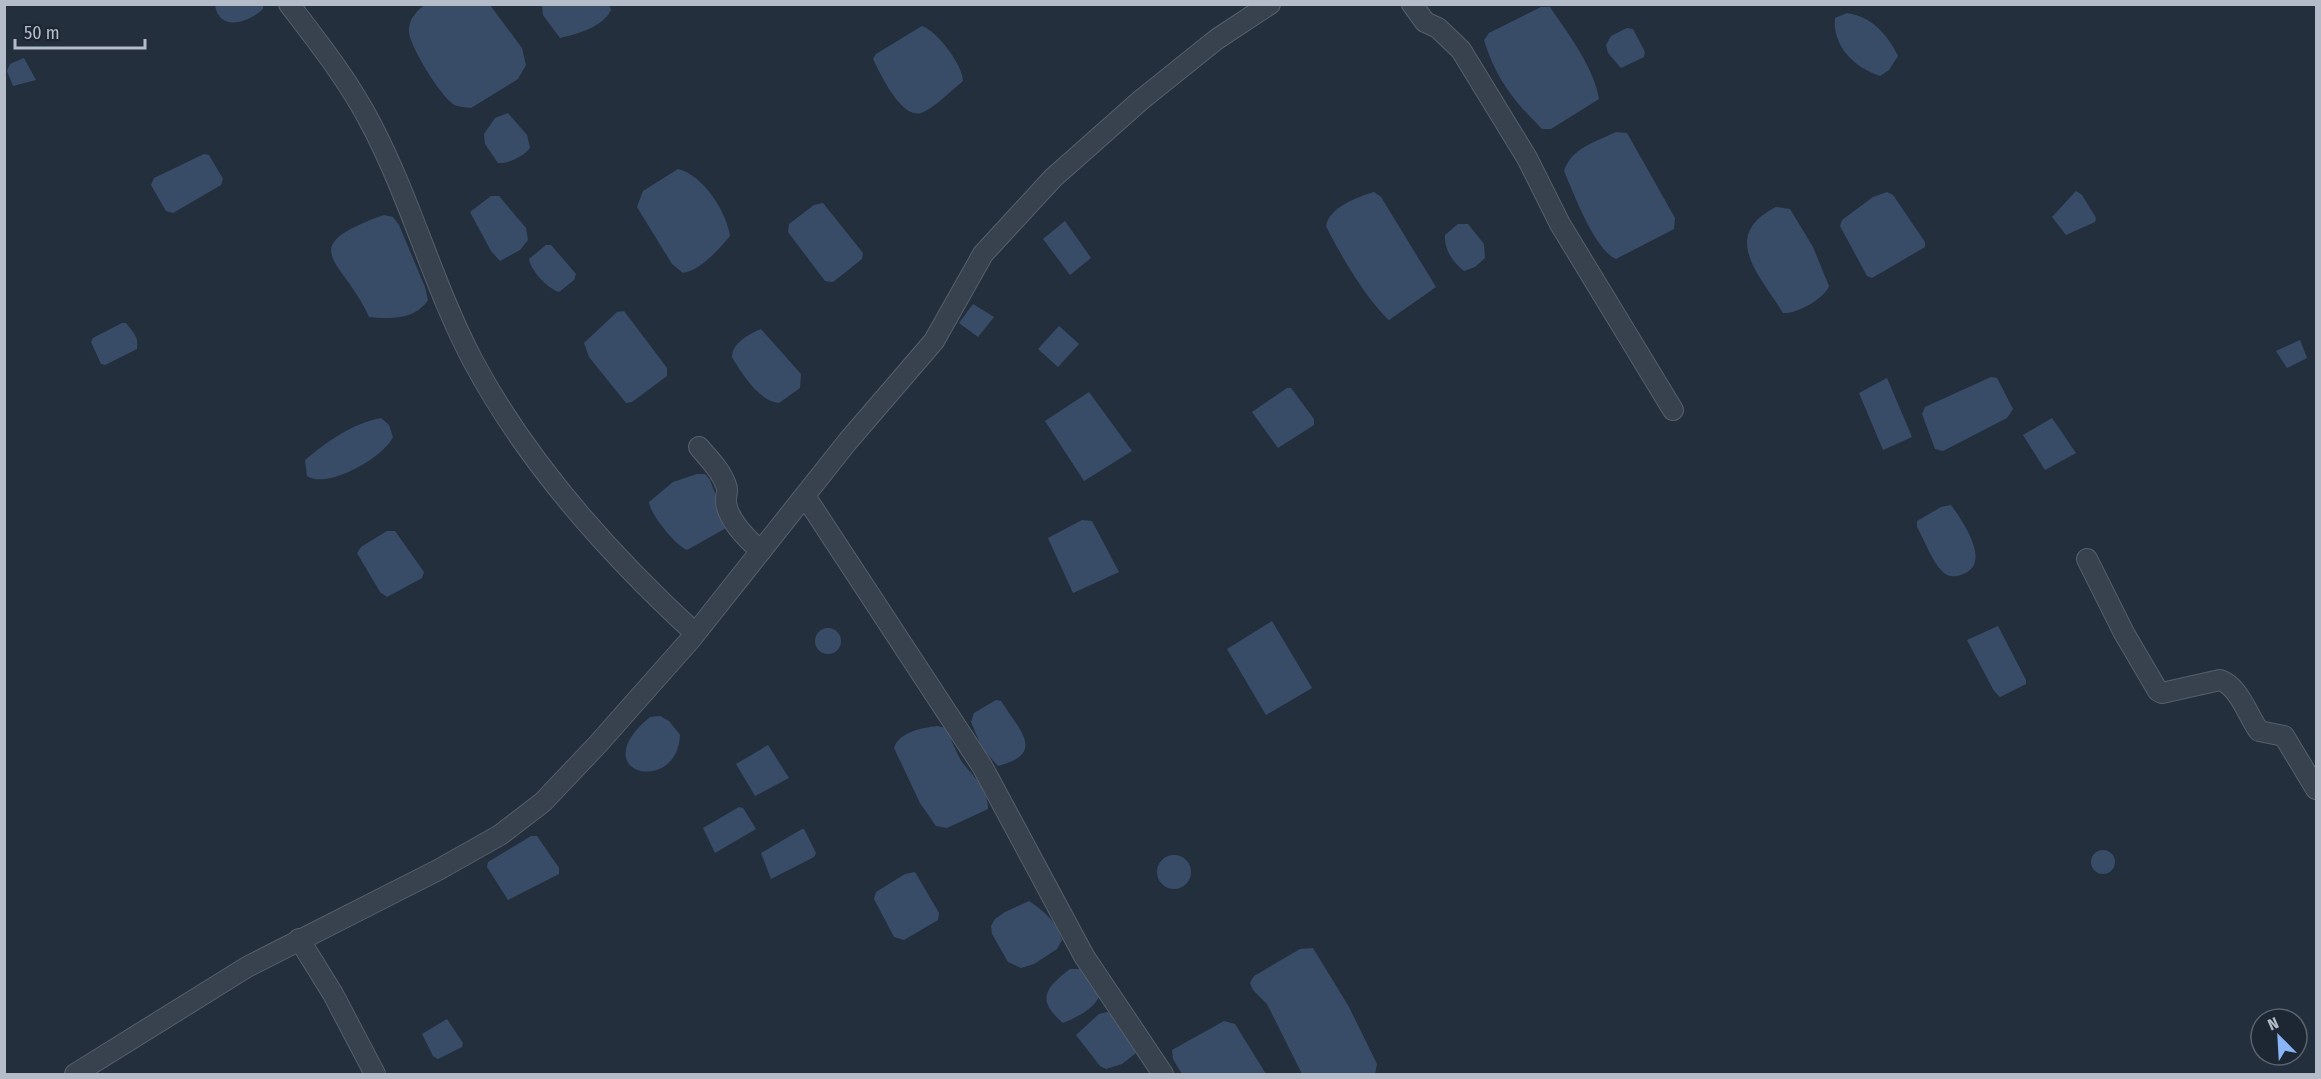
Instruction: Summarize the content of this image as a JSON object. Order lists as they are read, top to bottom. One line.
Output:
{"scale_bar":"50 m","north":"top left"}
